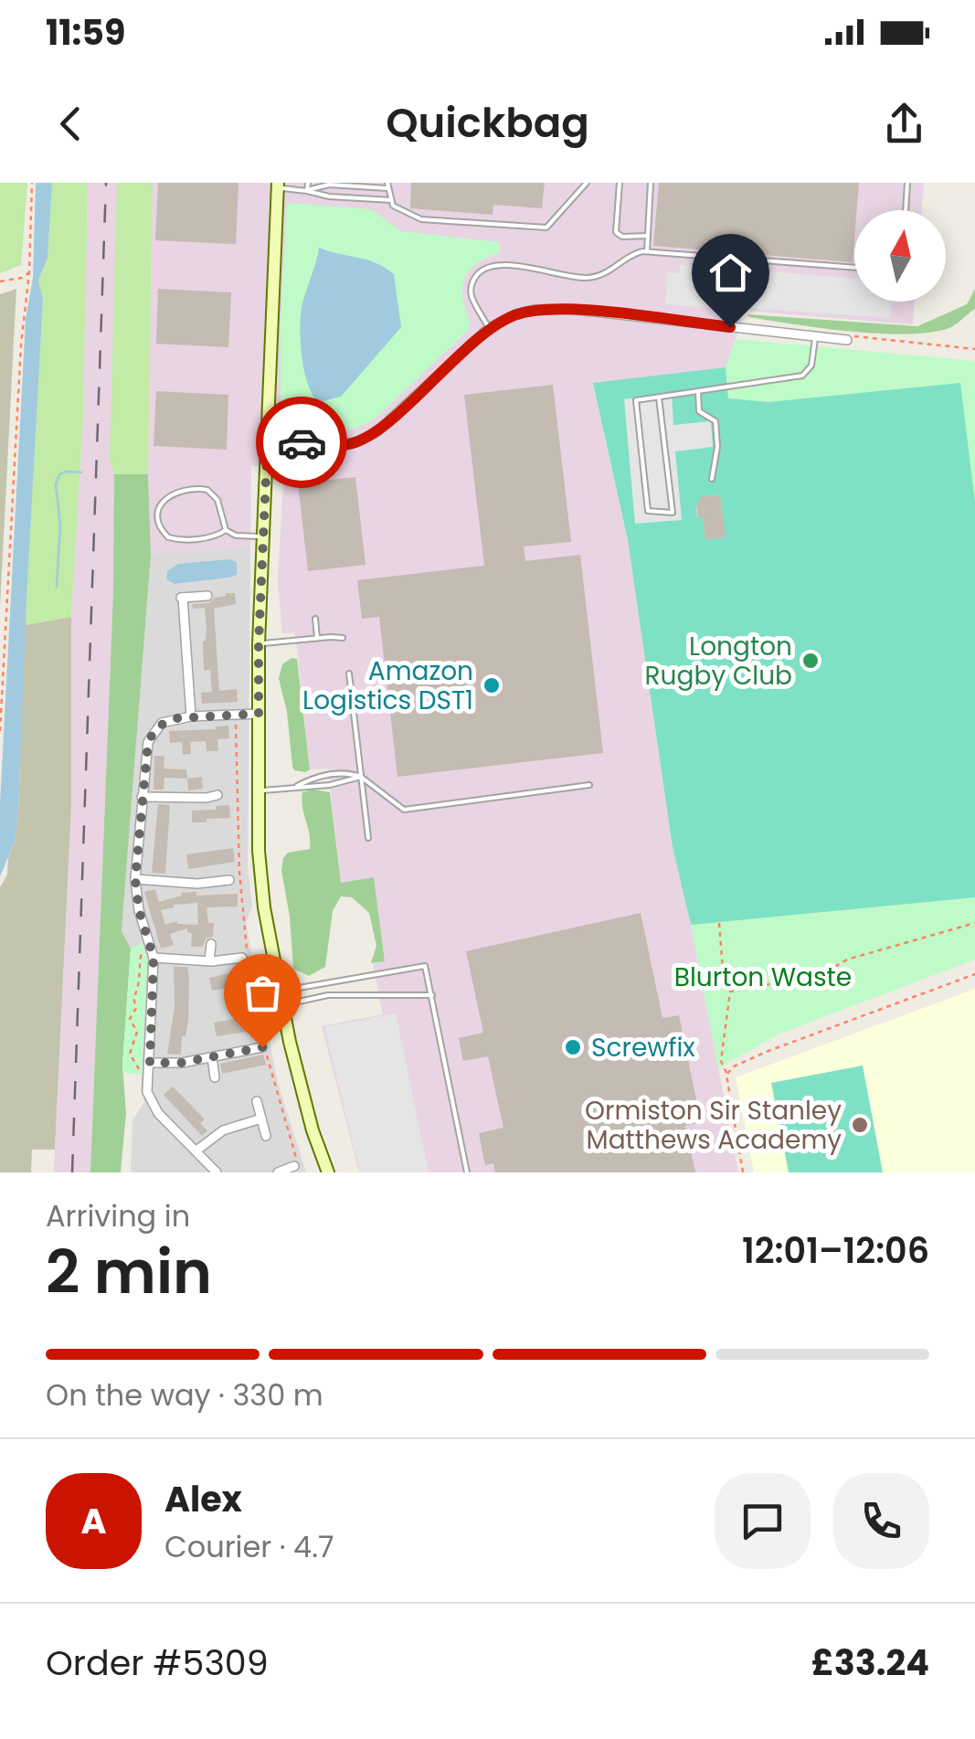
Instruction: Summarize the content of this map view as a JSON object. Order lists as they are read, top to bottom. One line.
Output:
{"parks":["Blurton Waste"],"places":["Longton Rugby Club","Amazon Logistics DST1","Screwfix","Ormiston Sir Stanley Matthews Academy"],"north":"top","page":{"status":"11:59","header":"Quickbag","heading":["2 min","Arriving in","12:01–12:06"],"panel":["Alex","Courier · 4.7","Order #5309","£33.24"],"bar":"On the way · 330 m","round":"A"}}
